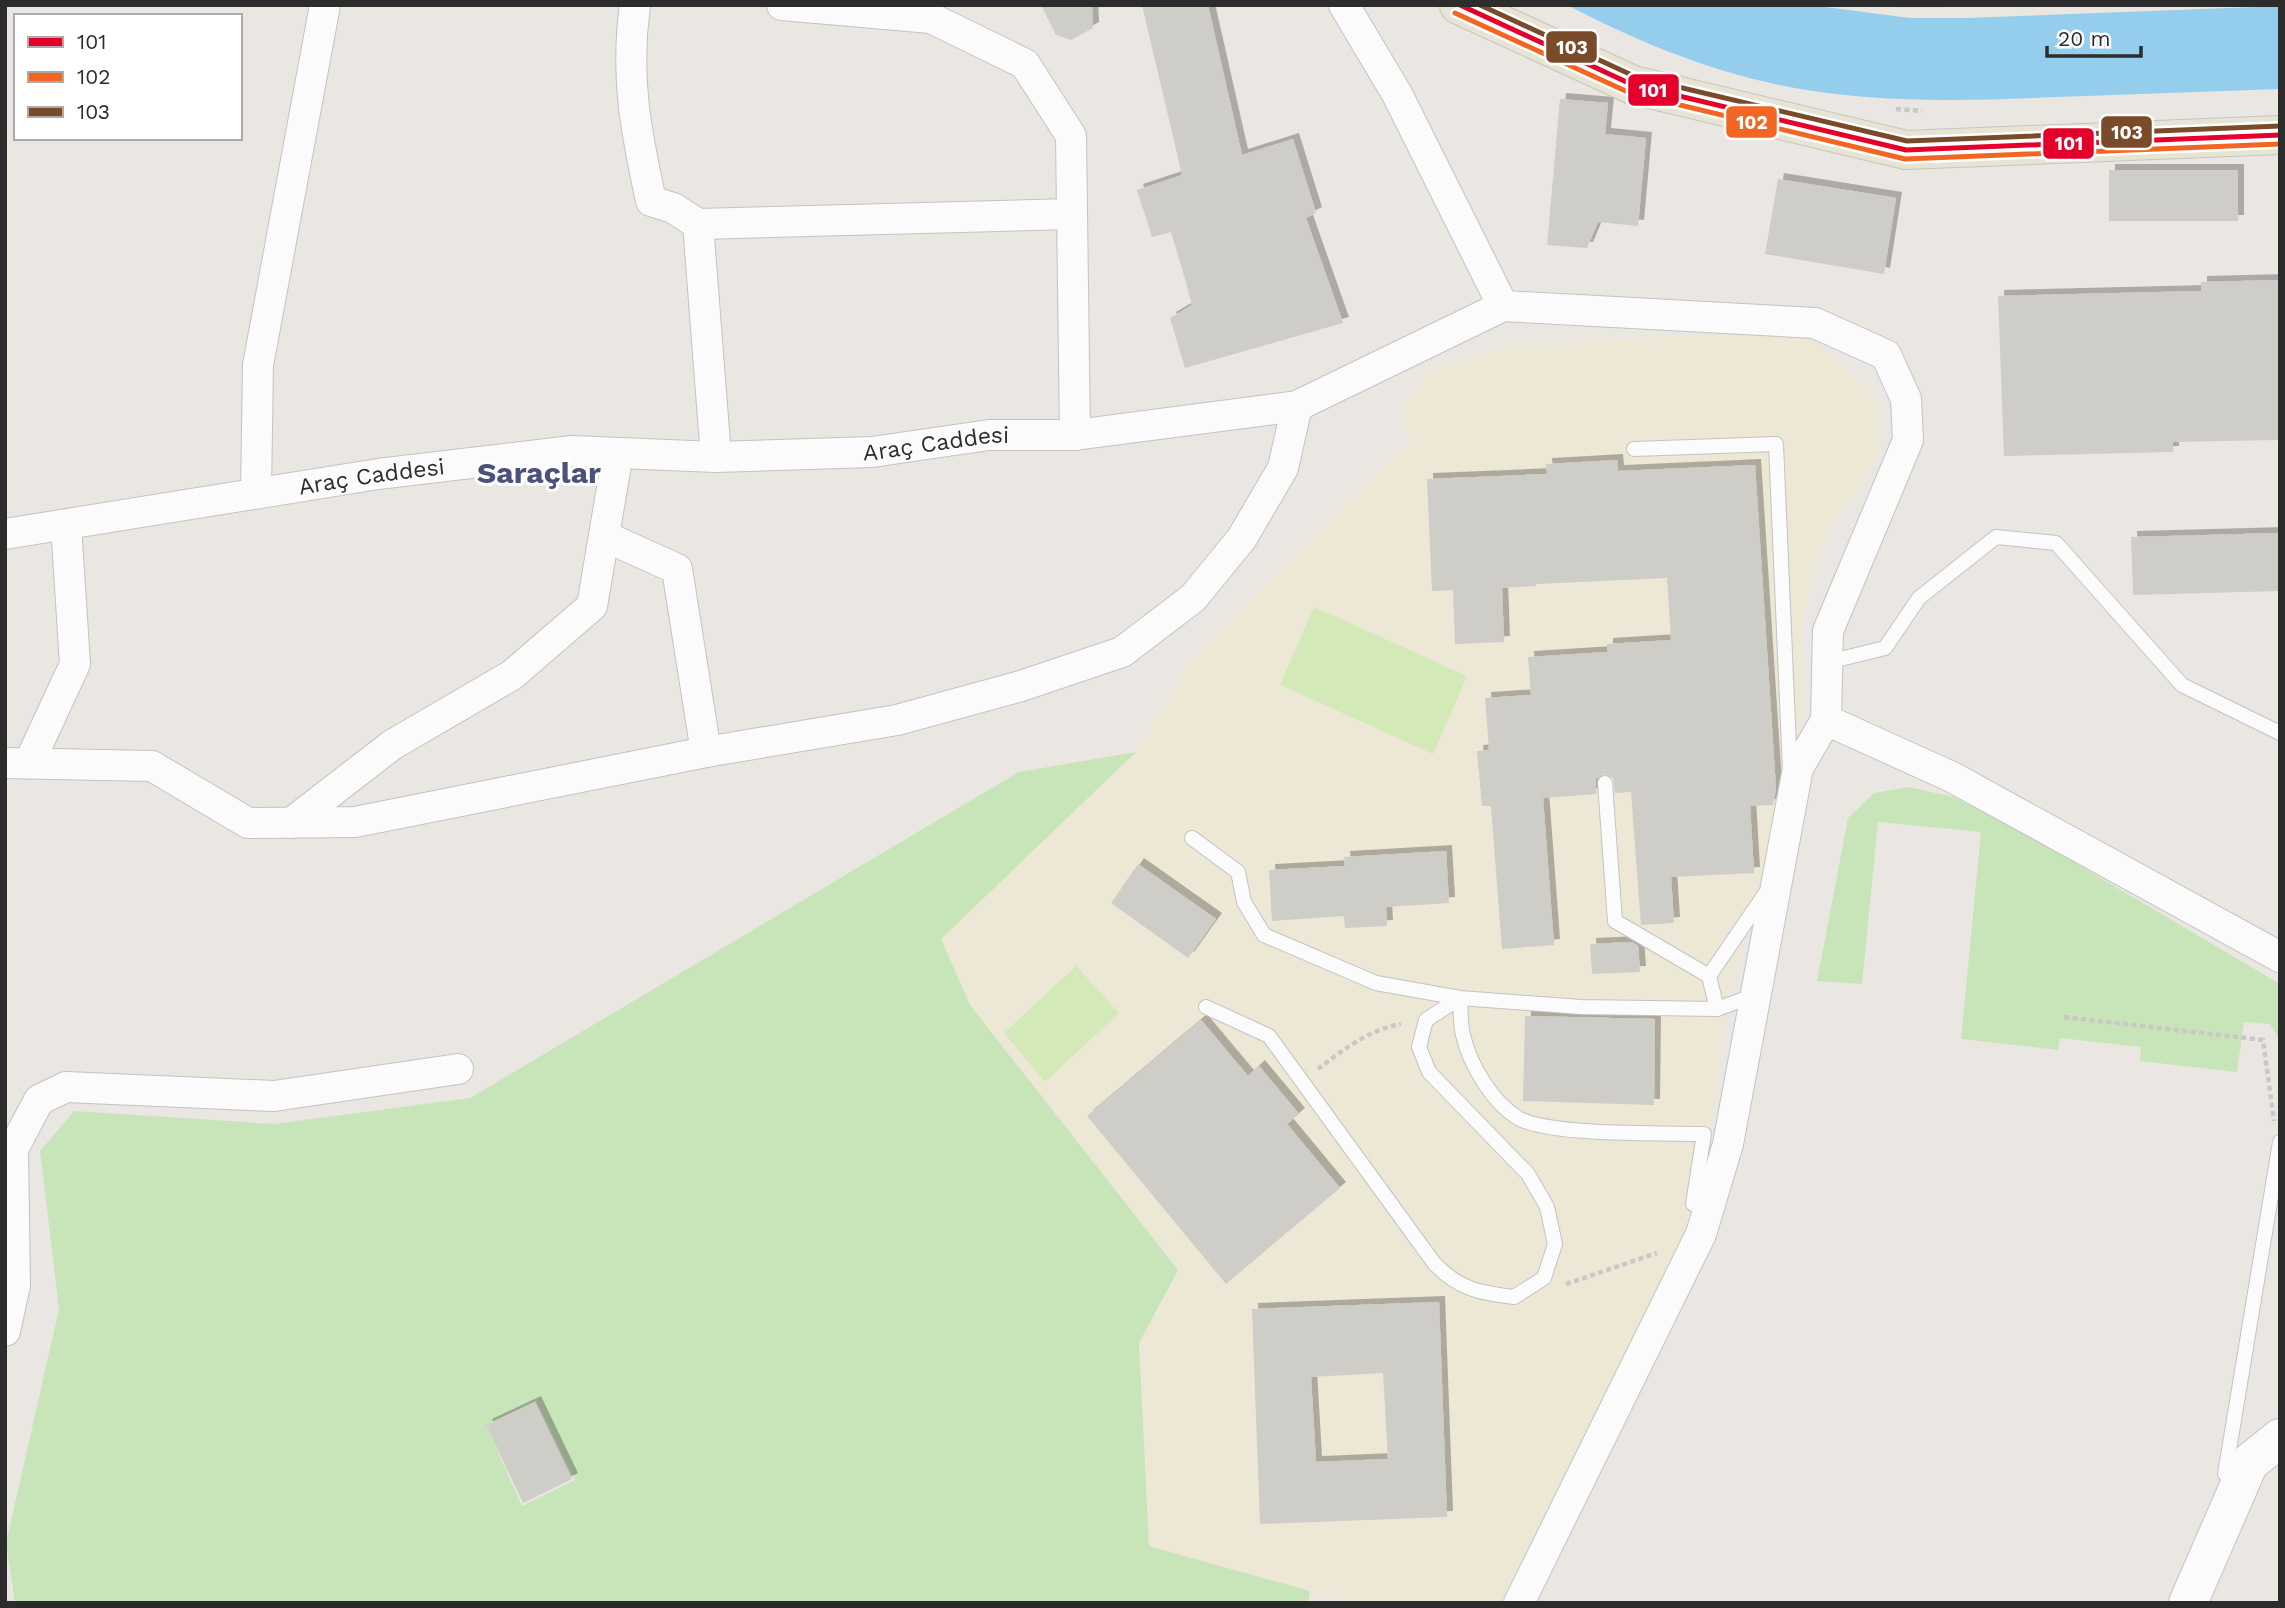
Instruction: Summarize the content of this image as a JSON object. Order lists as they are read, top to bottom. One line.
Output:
{"streets":{"street":["Araç Caddesi"]},"districts":["Saraçlar"],"lines":["transit line 101","transit line 103","transit line 102"],"legend":["101","102","103"],"scale_bar":"20 m"}
